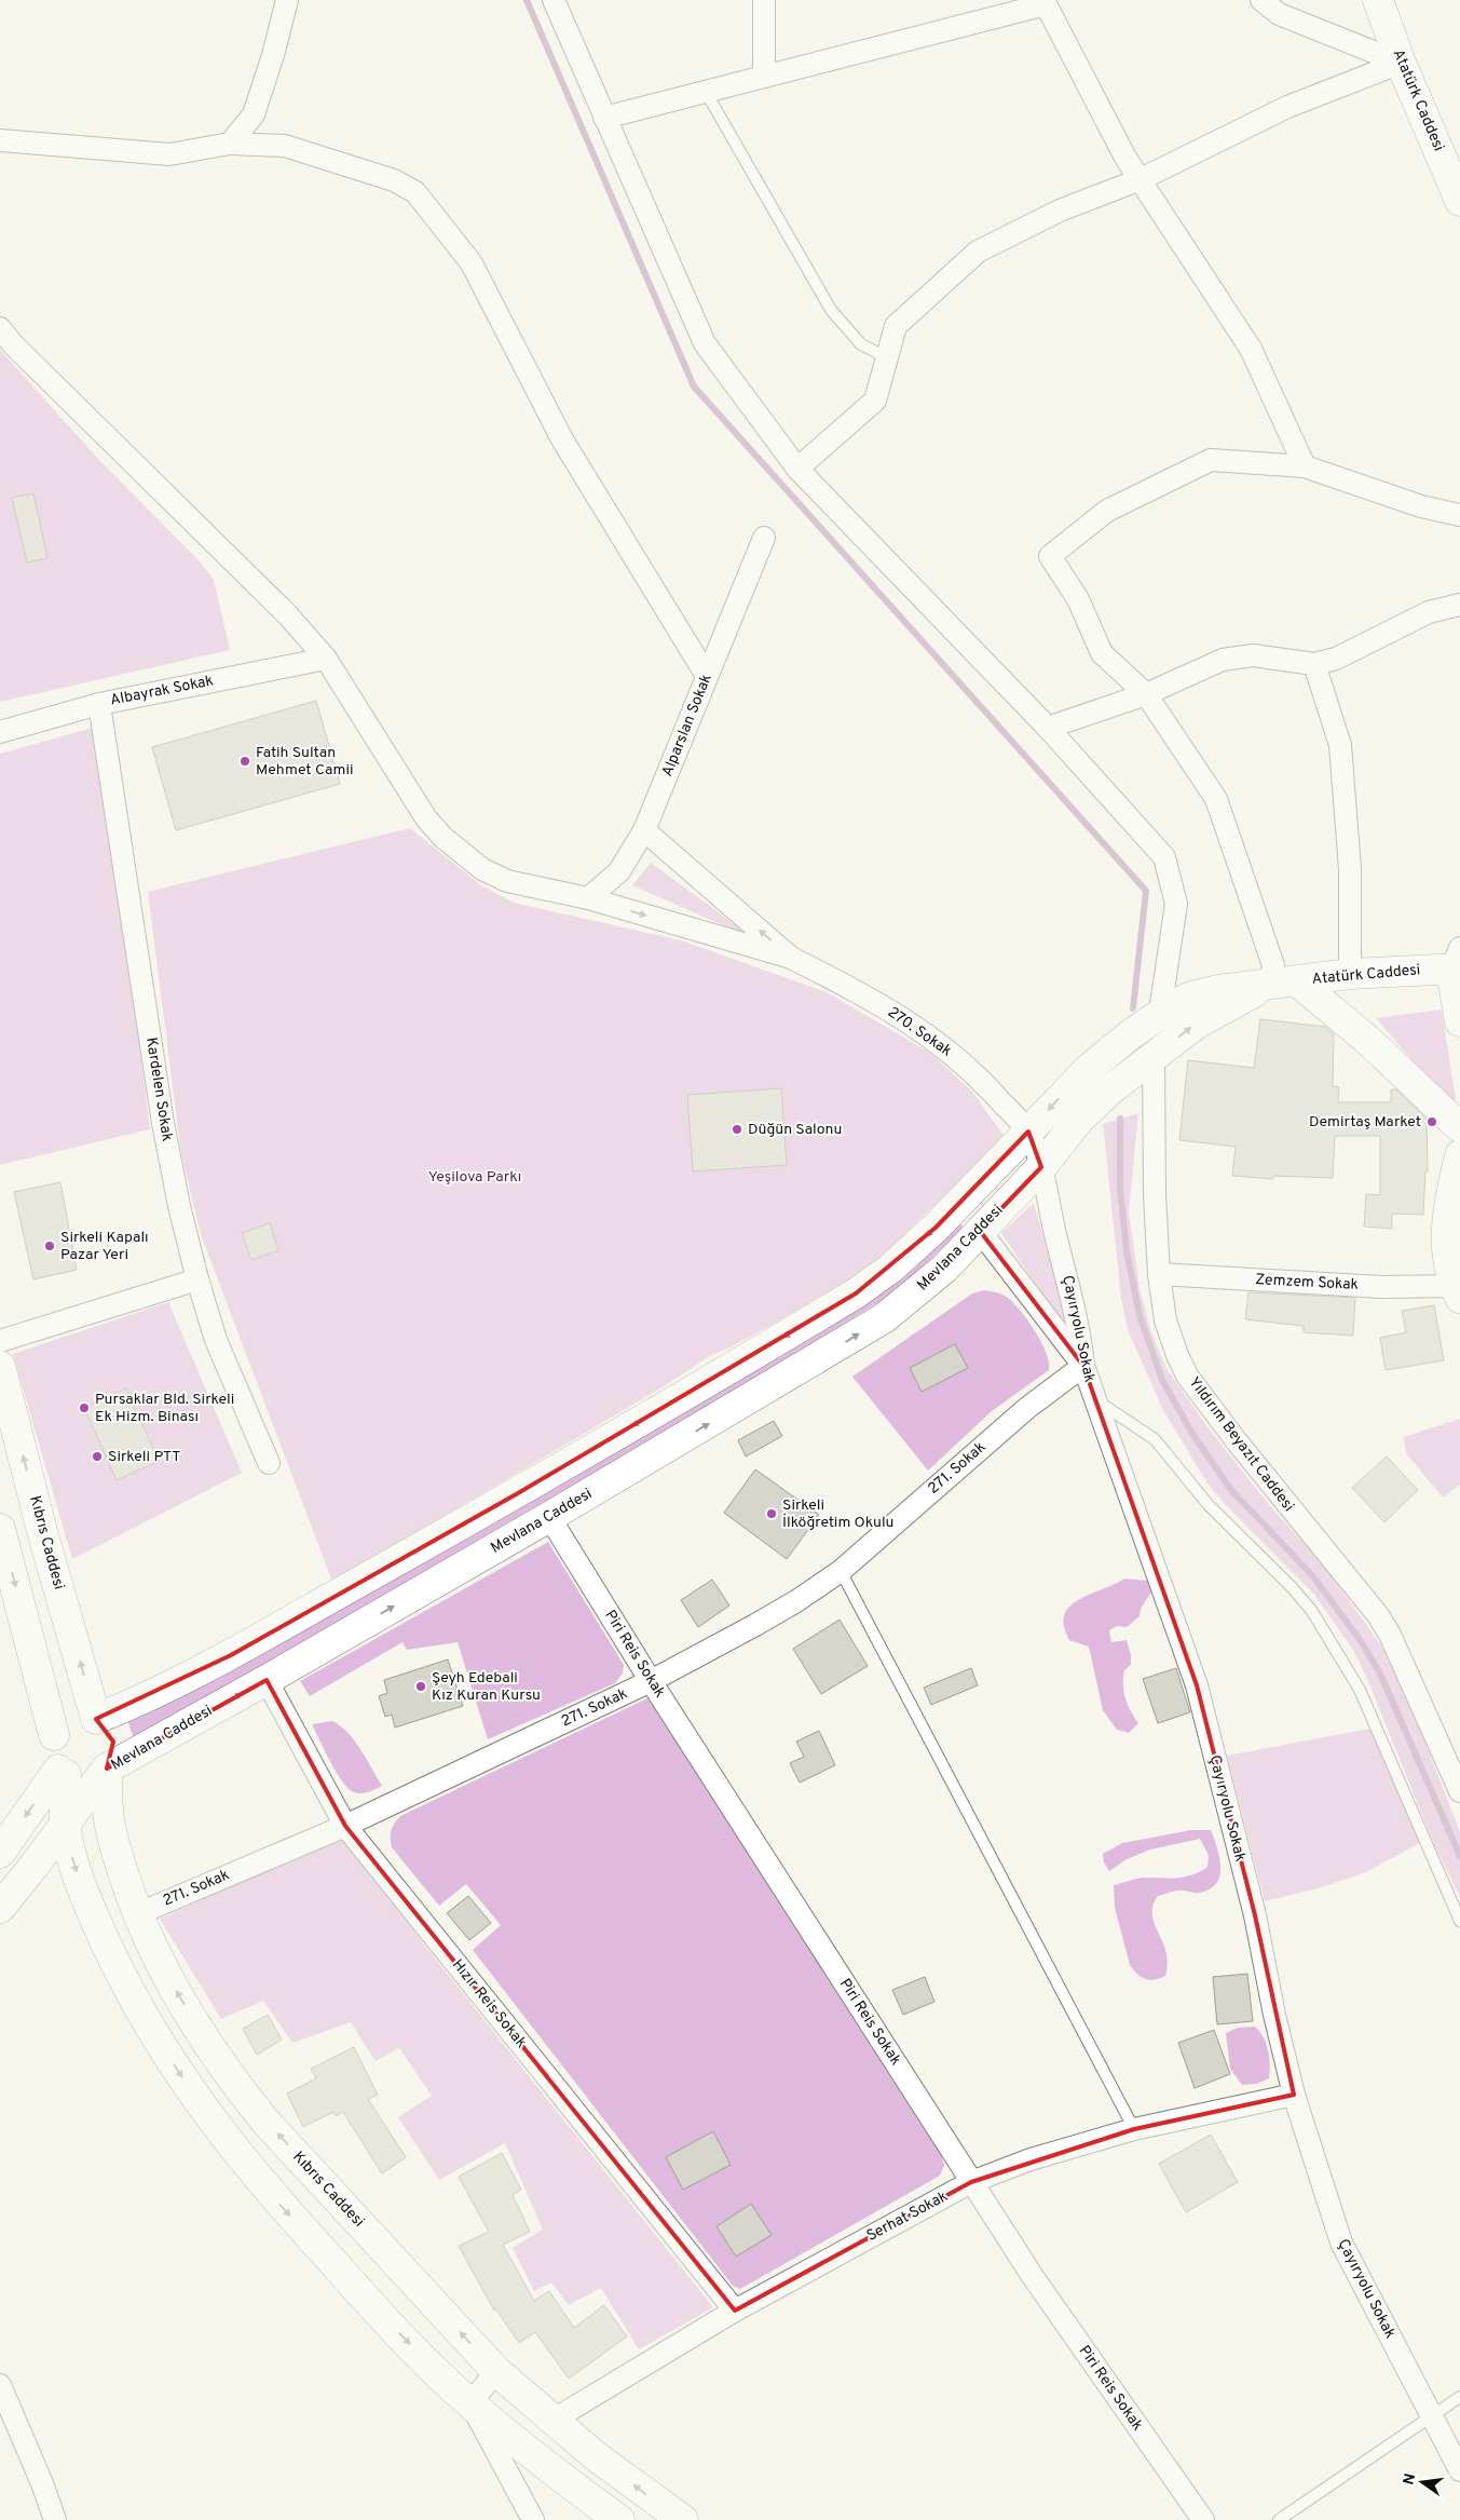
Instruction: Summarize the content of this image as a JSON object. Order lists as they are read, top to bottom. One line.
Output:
{"streets":{"street":["Atatürk Caddesi","Albayrak Sokak","Alparslan Sokak","270. Sokak","Kardelen Sokak","Mevlana Caddesi","Zemzem Sokak","Çayıryolu Sokak","Yıldırım Beyazıt Caddesi","271. Sokak","Kıbrıs Caddesi","Piri Reis Sokak","Hızır Reis Sokak","Serhat Sokak"]},"crossings":[["Atatürk Caddesi","270. Sokak"],["Atatürk Caddesi","Mevlana Caddesi"],["Atatürk Caddesi","Çayıryolu Sokak"],["Atatürk Caddesi","Kıbrıs Caddesi"],["Albayrak Sokak","Kardelen Sokak"],["270. Sokak","Çayıryolu Sokak"],["Mevlana Caddesi","Çayıryolu Sokak"],["Mevlana Caddesi","Yıldırım Beyazıt Caddesi"],["Mevlana Caddesi","Kıbrıs Caddesi"],["Mevlana Caddesi","Piri Reis Sokak"],["Mevlana Caddesi","Hızır Reis Sokak"],["Zemzem Sokak","Yıldırım Beyazıt Caddesi"],["Çayıryolu Sokak","271. Sokak"],["Çayıryolu Sokak","Serhat Sokak"],["271. Sokak","Kıbrıs Caddesi"],["271. Sokak","Piri Reis Sokak"],["271. Sokak","Hızır Reis Sokak"],["Kıbrıs Caddesi","Serhat Sokak"],["Piri Reis Sokak","Serhat Sokak"],["Hızır Reis Sokak","Serhat Sokak"]],"one_way":["Atatürk Caddesi","Mevlana Caddesi"],"parks":["Yeşilova Parkı"],"places":["Fatih Sultan Mehmet Camii","Demirtaş Market","Düğün Salonu","Sirkeli Kapalı Pazar Yeri","Pursaklar Bld. Sirkeli Ek Hizm. Binası","Sirkeli PTT","Sirkeli İlköğretim Okulu","Şeyh Edebali Kız Kuran Kursu"],"north":"left"}
